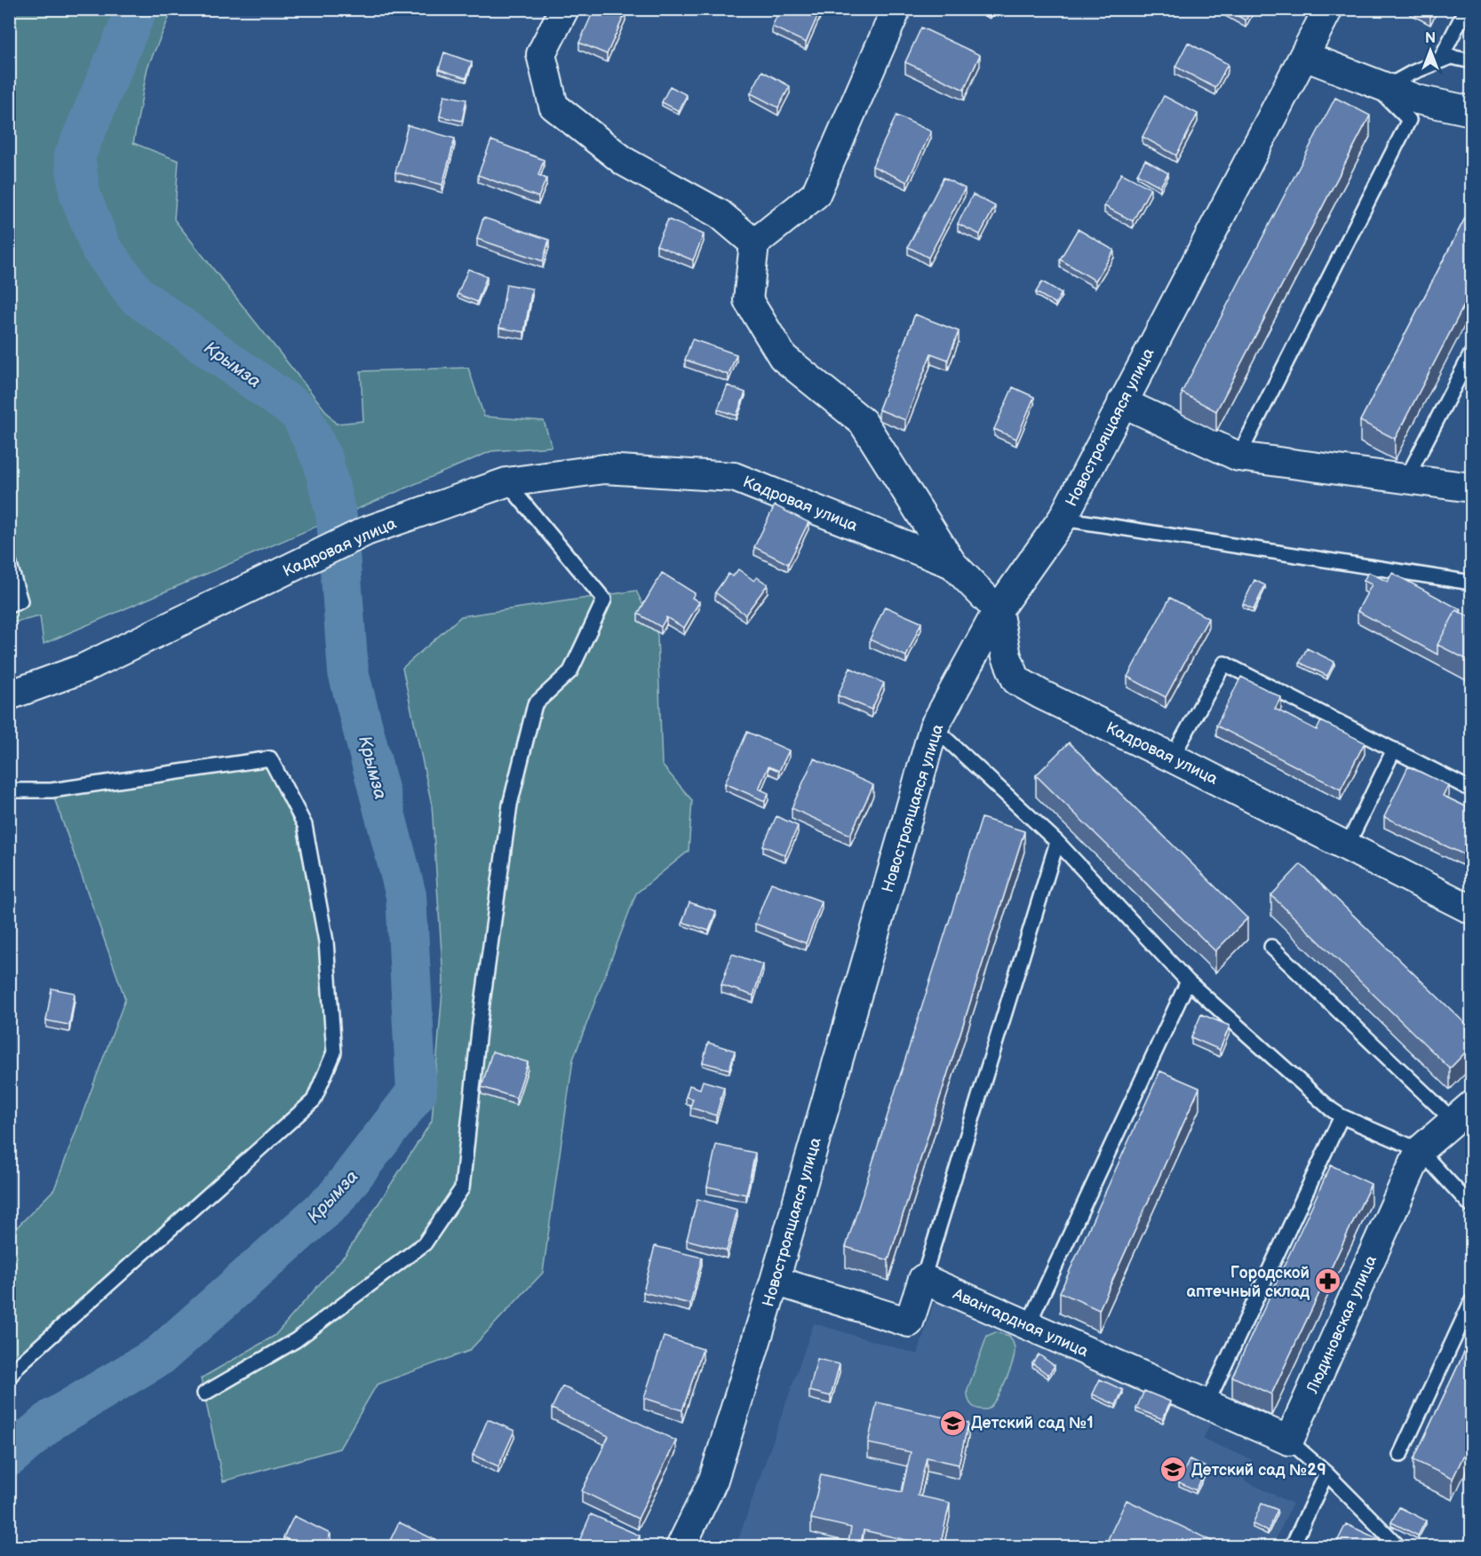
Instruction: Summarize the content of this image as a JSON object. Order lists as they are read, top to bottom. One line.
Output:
{"streets":{"street":["Новостроящаяся улица","Кадровая улица","Авангардная улица","Людиновская улица"]},"crossings":[["Новостроящаяся улица","Кадровая улица"],["Авангардная улица","Людиновская улица"]],"water":["Крымза"],"places":{"pharmacy":["Городской аптечный склад"],"school or university":["Детский сад №1","Детский сад №29"]},"north":"top"}
